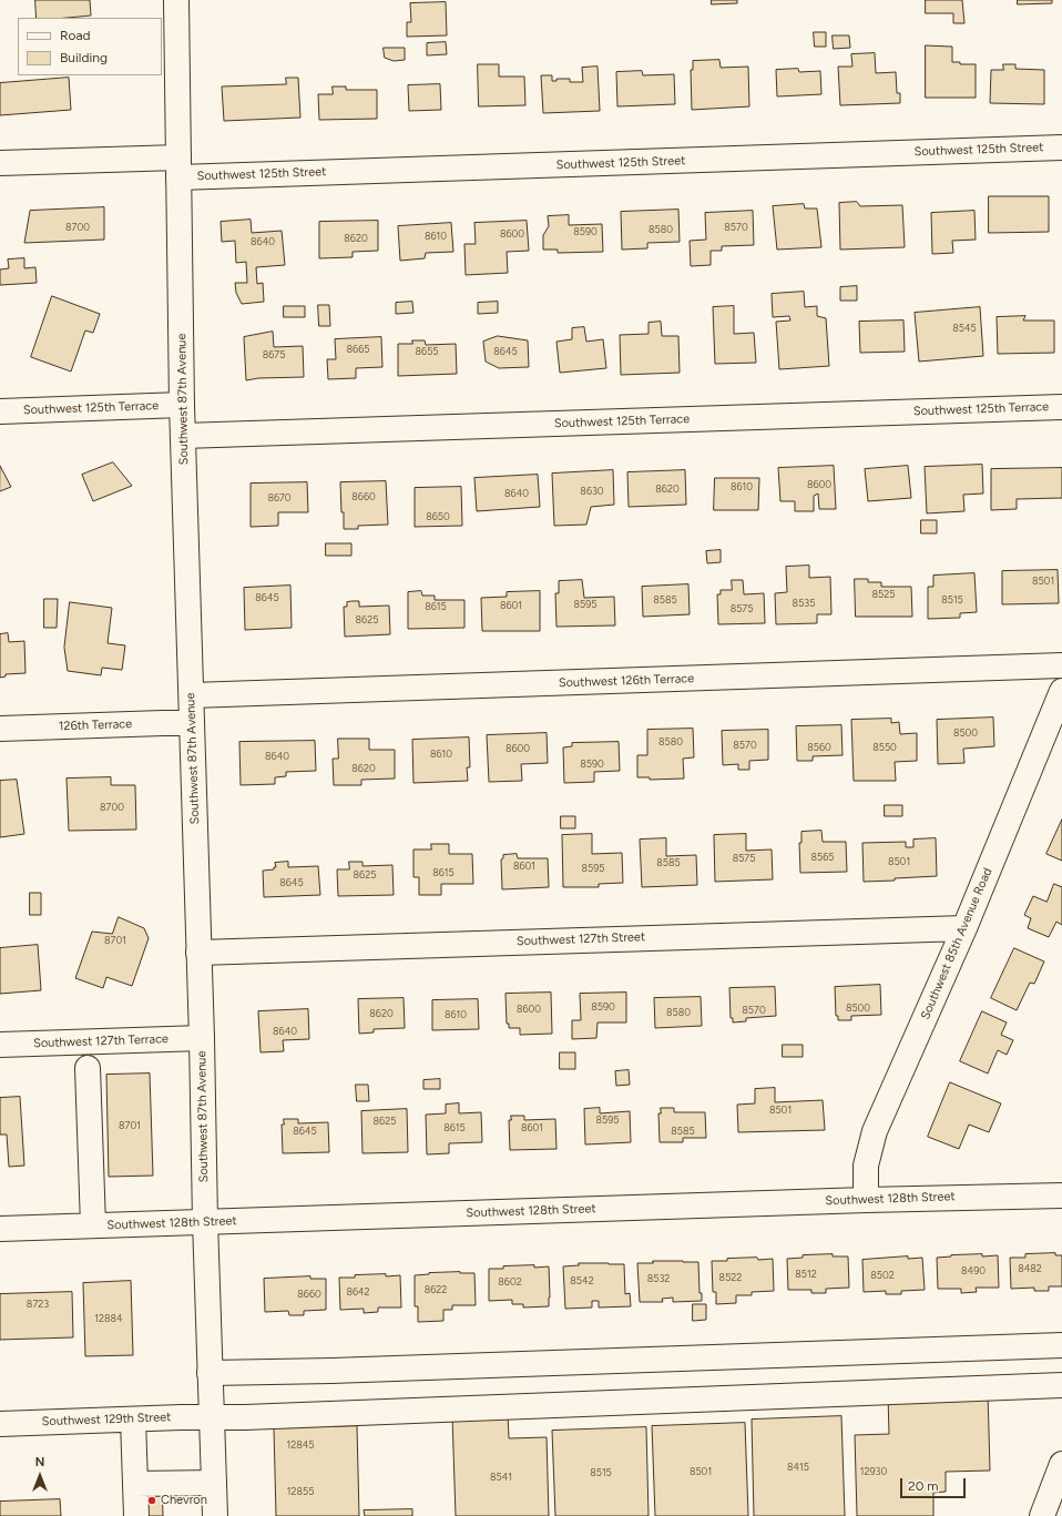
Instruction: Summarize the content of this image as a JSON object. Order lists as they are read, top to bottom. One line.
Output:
{"streets":{"street":["Southwest 125th Street","Southwest 87th Avenue","Southwest 125th Terrace","Southwest 126th Terrace","126th Terrace","Southwest 127th Street","Southwest 85th Avenue Road","Southwest 127th Terrace","Southwest 128th Street","Southwest 129th Street"]},"crossings":[["Southwest 125th Street","Southwest 87th Avenue"],["Southwest 87th Avenue","Southwest 125th Terrace"],["Southwest 87th Avenue","Southwest 126th Terrace"],["Southwest 87th Avenue","126th Terrace"],["Southwest 87th Avenue","Southwest 127th Street"],["Southwest 87th Avenue","Southwest 127th Terrace"],["Southwest 87th Avenue","Southwest 128th Street"],["Southwest 87th Avenue","Southwest 129th Street"],["Southwest 127th Street","Southwest 85th Avenue Road"],["Southwest 85th Avenue Road","Southwest 128th Street"]],"places":["Chevron"],"house_numbers":["8700","8570","8580","8590","8600","8610","8620","8640","8545","8665","8655","8645","8675","8600","8610","8620","8630","8640","8660","8670","8650","8501","8525","8645","8585","8515","8535","8595","8601","8615","8575","8625","8500","8580","8570","8560","8550","8600","8610","8640","8590","8620","8700","8565","8575","8501","8585","8601","8595","8615","8625","8645","8701","8590","8500","8600","8570","8580","8620","8610","8640","8501","8595","8625","8701","8615","8601","8645","8585","8482","8490","8512","8502","8522","8532","8542","8602","8622","8642","8660","8723","12884","12845","8415","8501","12930","8515","8541","12855"],"legend":["Road","Building"],"scale_bar":"20 m","north":"top"}
